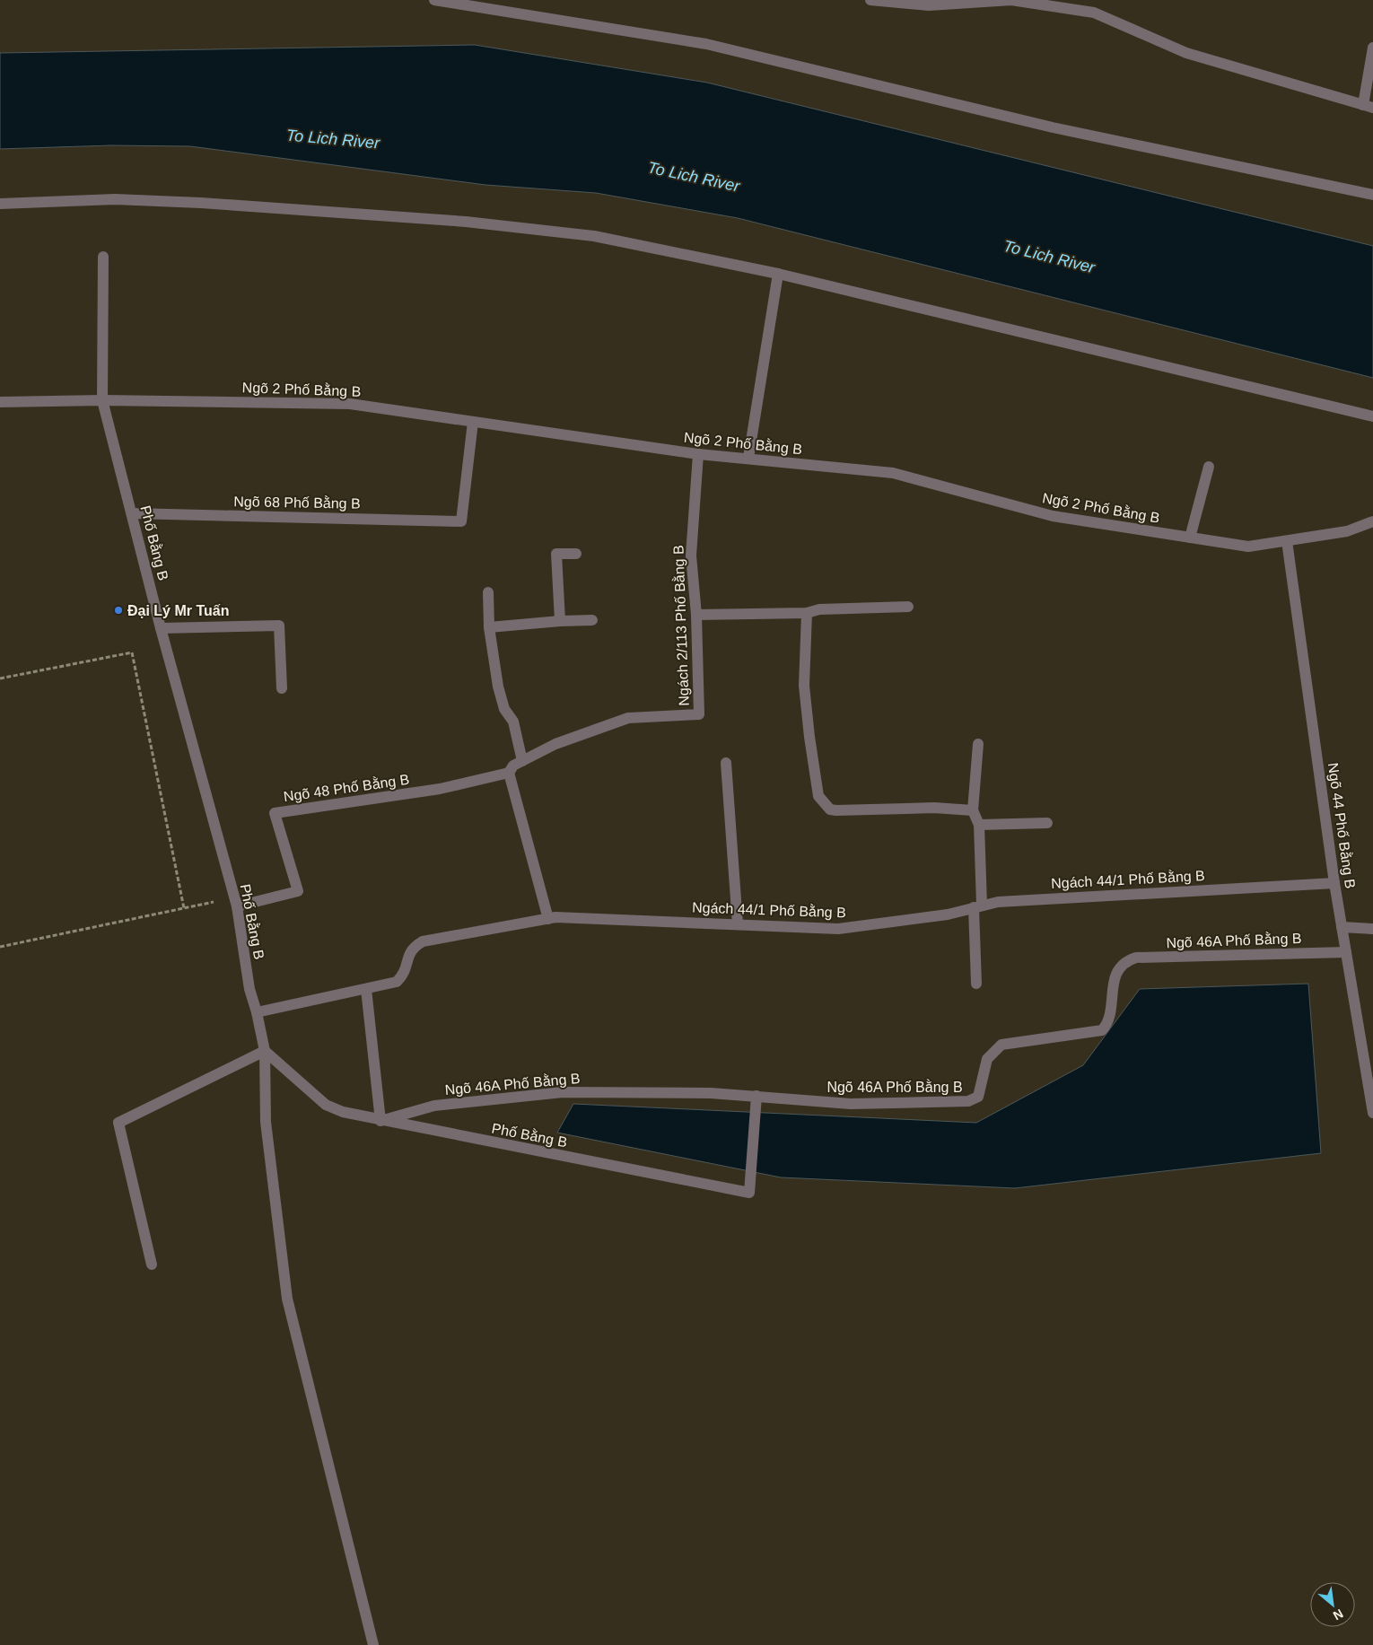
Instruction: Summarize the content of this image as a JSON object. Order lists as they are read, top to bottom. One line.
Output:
{"streets":{"street":["Ngõ 2 Phố Bằng B","Ngõ 68 Phố Bằng B","Phố Bằng B","Ngách 2/113 Phố Bằng B","Ngõ 48 Phố Bằng B","Ngõ 44 Phố Bằng B","Ngách 44/1 Phố Bằng B","Ngõ 46A Phố Bằng B"]},"crossings":[["Ngõ 2 Phố Bằng B","Ngõ 68 Phố Bằng B"],["Ngõ 2 Phố Bằng B","Phố Bằng B"],["Ngõ 2 Phố Bằng B","Ngách 2/113 Phố Bằng B"],["Ngõ 2 Phố Bằng B","Ngõ 44 Phố Bằng B"],["Ngõ 68 Phố Bằng B","Phố Bằng B"],["Phố Bằng B","Ngõ 48 Phố Bằng B"],["Phố Bằng B","Ngách 44/1 Phố Bằng B"],["Phố Bằng B","Ngõ 46A Phố Bằng B"],["Ngõ 44 Phố Bằng B","Ngách 44/1 Phố Bằng B"],["Ngõ 44 Phố Bằng B","Ngõ 46A Phố Bằng B"]],"water":["To Lich River"],"places":["Đại Lý Mr Tuấn"],"north":"bottom right"}
